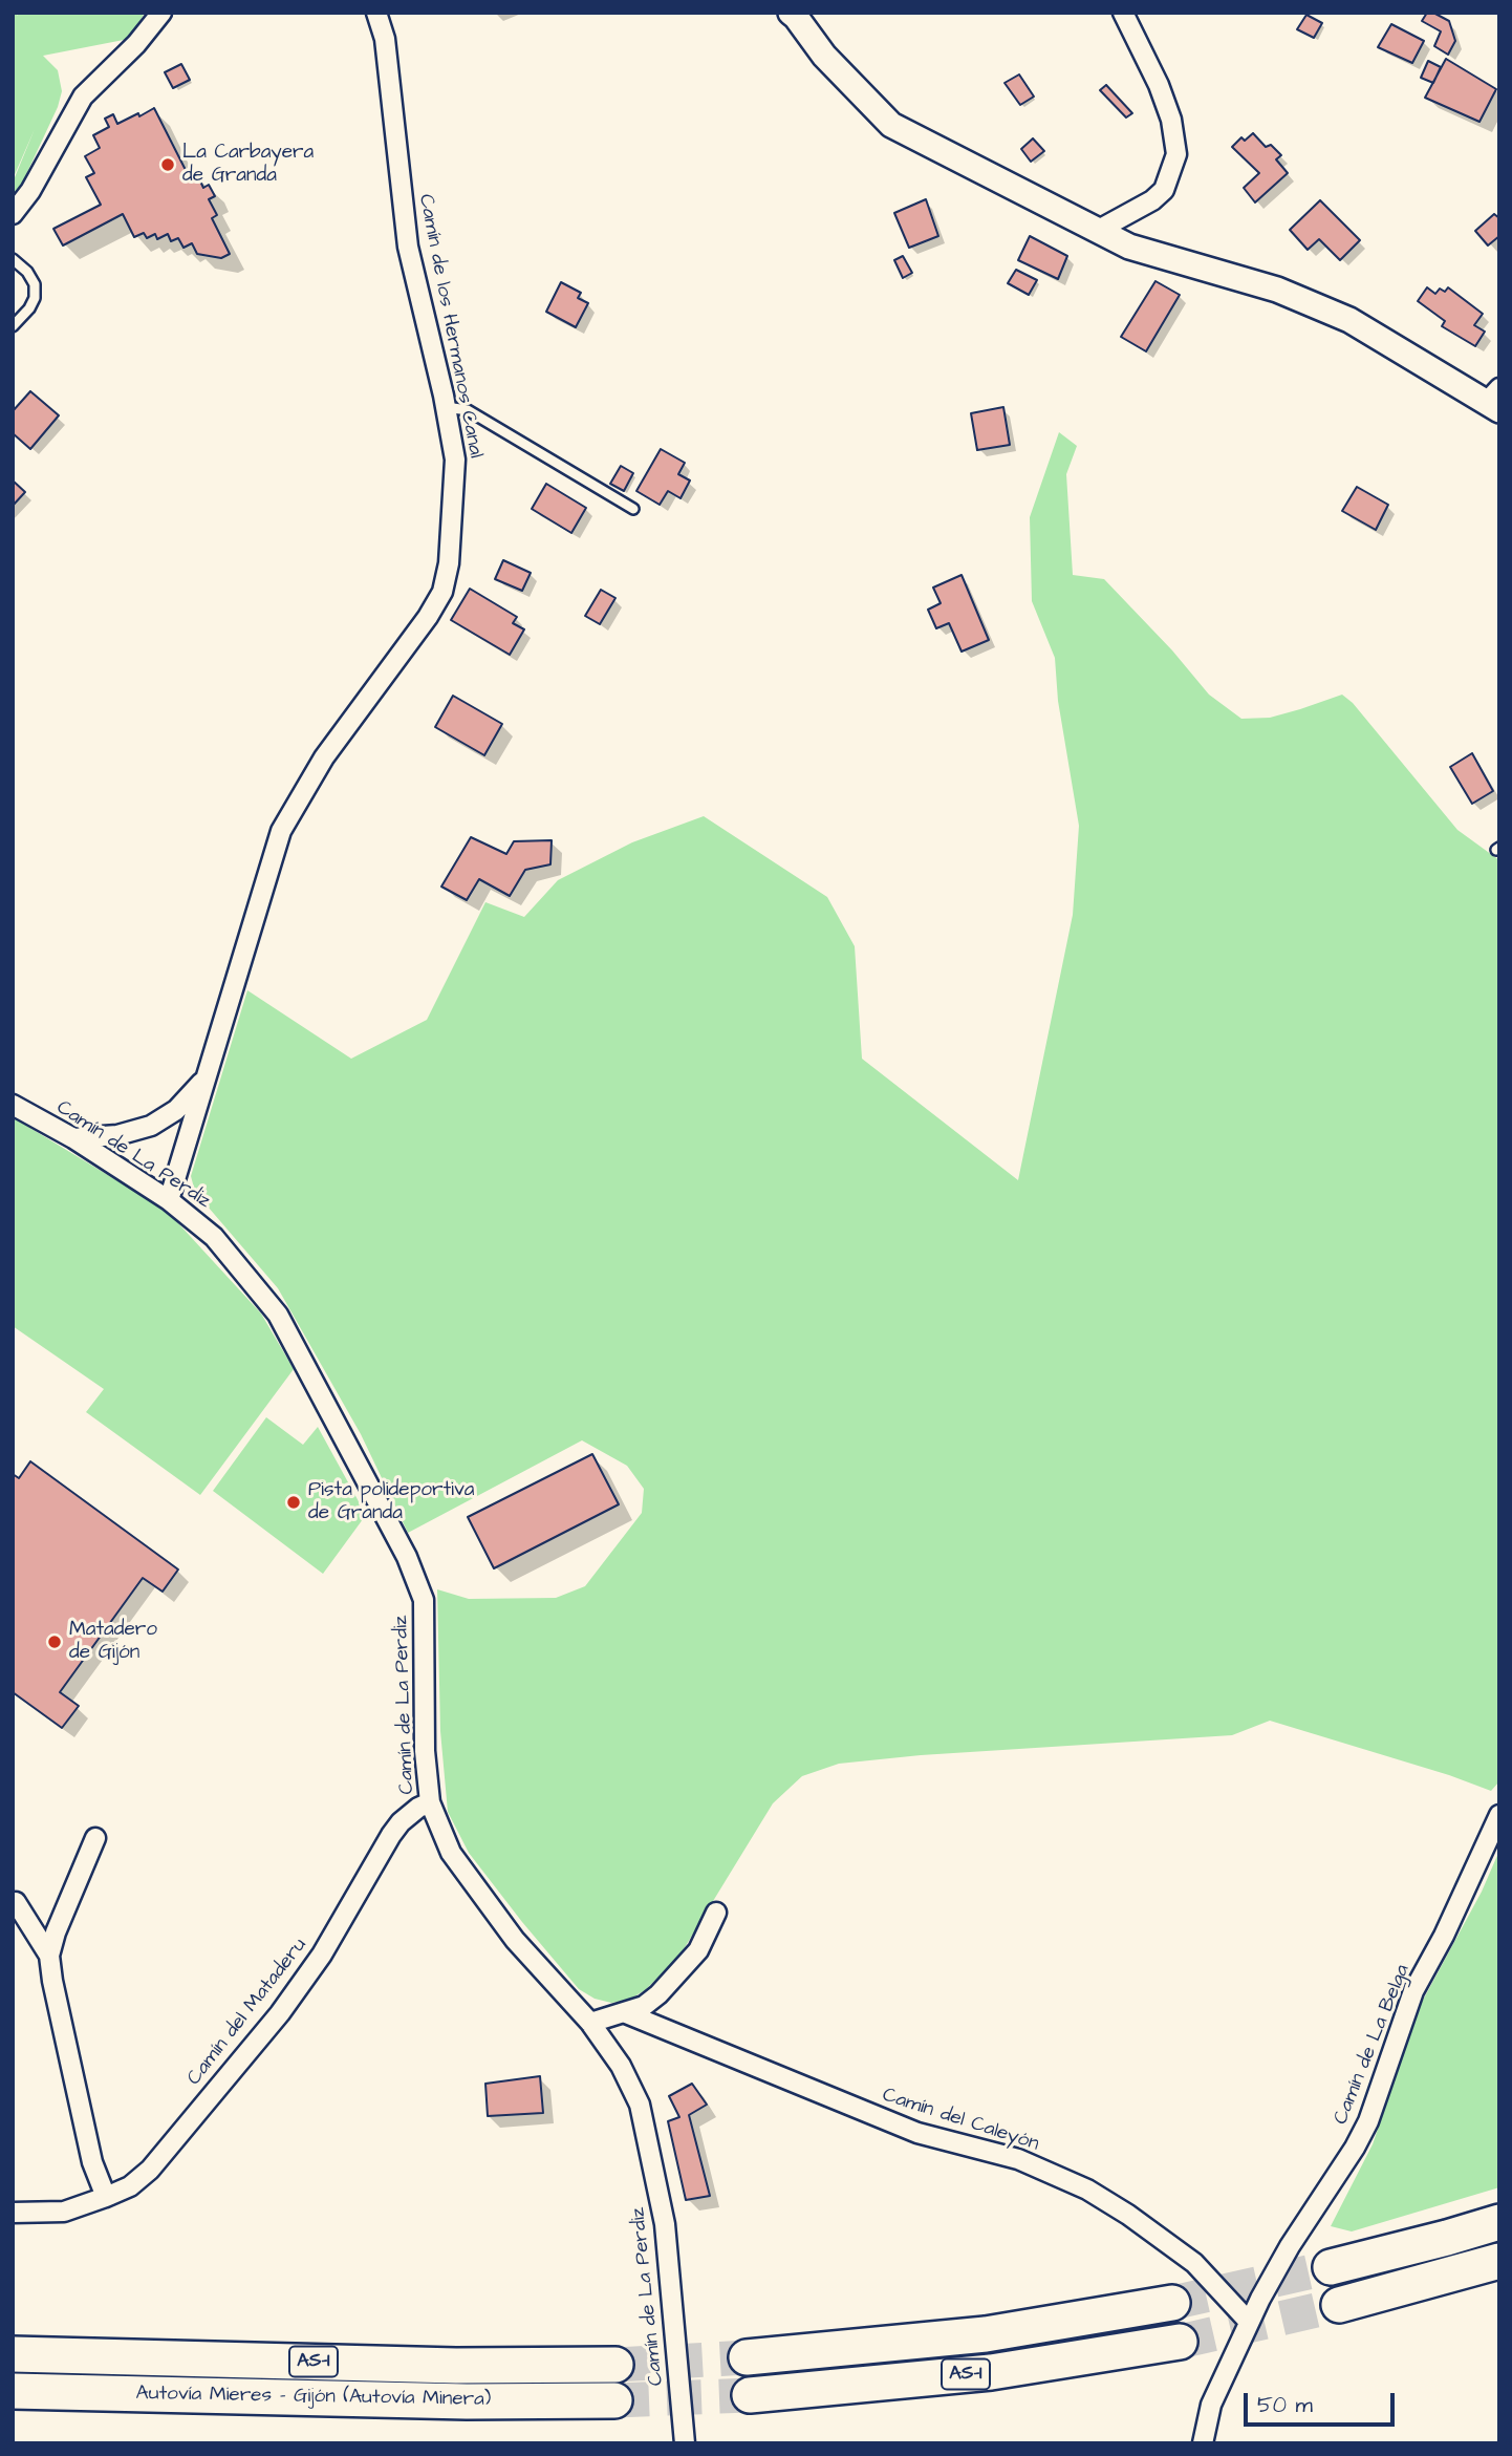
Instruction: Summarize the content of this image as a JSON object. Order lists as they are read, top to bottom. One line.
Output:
{"streets":{"highway":["AS-I","Autovía Mieres - Gijón (Autovía Minera)"],"street":["Camín de los Hermanos Canal","Camín de La Perdiz","Camín del Mataderu","Camín de La Belga","Camín del Caleyón"]},"crossings":[["Camín de los Hermanos Canal","Camín de La Perdiz"],["Camín de La Perdiz","Camín del Mataderu"],["Camín de La Belga","Camín del Caleyón"]],"places":["La Carbayera de Granda","Pista polideportiva de Granda","Matadero de Gijón"],"scale_bar":"50 m"}
